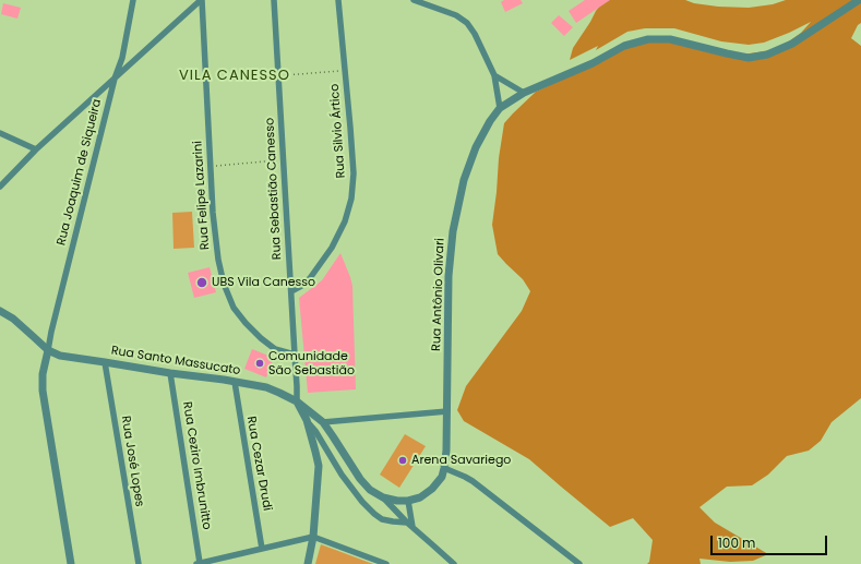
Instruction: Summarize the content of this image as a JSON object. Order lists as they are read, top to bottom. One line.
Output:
{"streets":{"street":["Rua Silvio Ártico","Rua Joaquim de Siqueira","Rua Sebastião Canesso","Rua Felipe Lazarini","Rua Antônio Olivari","Rua Santo Massucato","Rua José Lopes","Rua Cezar Drudi","Rua Ceziro Imbrunitto"]},"crossings":[["Rua Silvio Ártico","Rua Sebastião Canesso"],["Rua Joaquim de Siqueira","Rua Santo Massucato"],["Rua Sebastião Canesso","Rua Felipe Lazarini"],["Rua Sebastião Canesso","Rua Antônio Olivari"],["Rua Sebastião Canesso","Rua Santo Massucato"],["Rua Antônio Olivari","Rua Santo Massucato"],["Rua Santo Massucato","Rua José Lopes"],["Rua Santo Massucato","Rua Cezar Drudi"],["Rua Santo Massucato","Rua Ceziro Imbrunitto"]],"districts":["VILA CANESSO"],"places":["UBS Vila Canesso","Comunidade São Sebastião","Arena Savariego"],"scale_bar":"100 m"}
